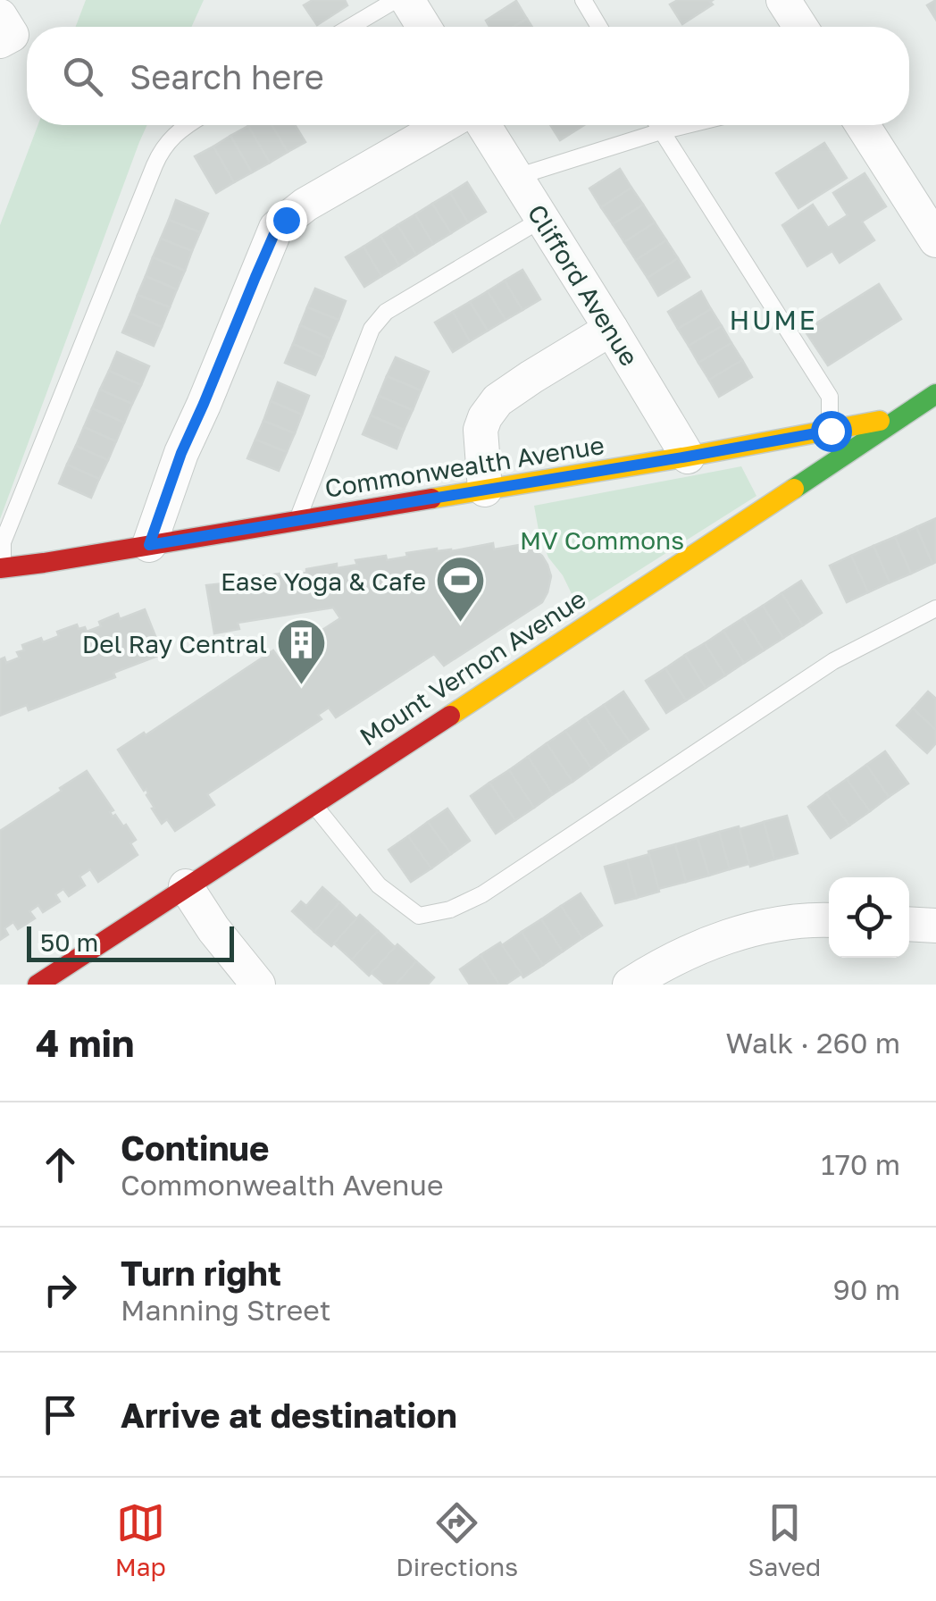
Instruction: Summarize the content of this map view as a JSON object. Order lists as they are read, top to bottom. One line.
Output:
{"streets":{"main road":["Commonwealth Avenue","Mount Vernon Avenue"],"street":["Clifford Avenue"]},"crossings":[["Clifford Avenue","Commonwealth Avenue"],["Commonwealth Avenue","Mount Vernon Avenue"]],"districts":["HUME"],"parks":["MV Commons"],"places":{"sports":["Ease Yoga & Cafe"],"building":["Del Ray Central"]},"scale_bar":"50 m","page":{"search":"Search here","scale":"50 m","heading":["4 min","Walk · 260 m"],"list":[["Continue","Commonwealth Avenue","170 m"],["Turn right","Manning Street","90 m"],"Arrive at destination"],"nav":["Map","Directions","Saved"]}}
